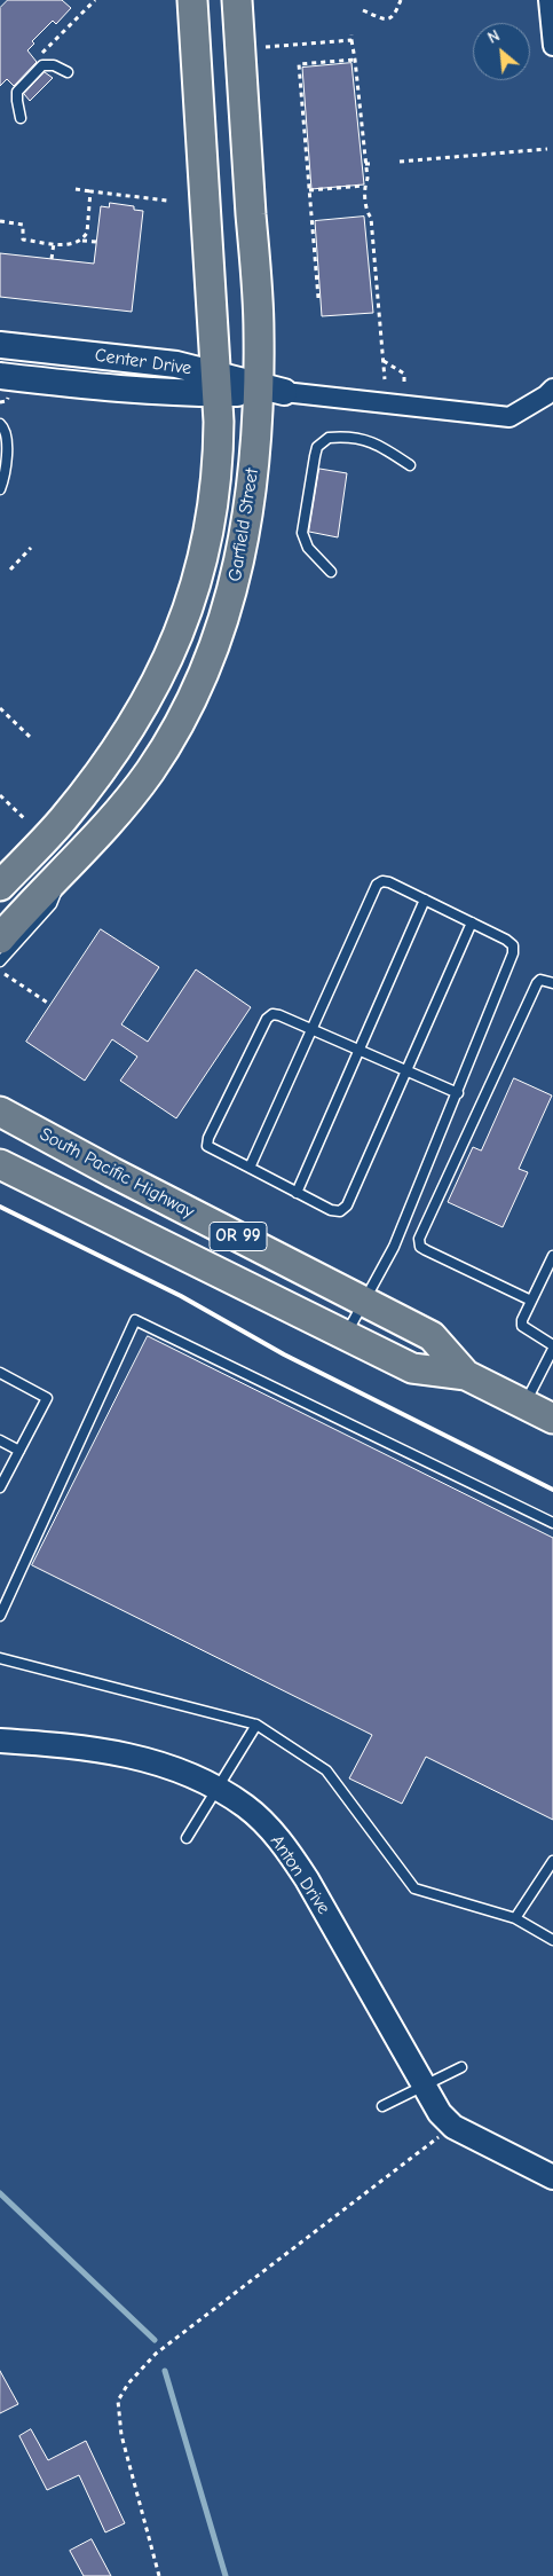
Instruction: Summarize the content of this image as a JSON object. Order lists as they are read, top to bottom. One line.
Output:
{"streets":{"main road":["Center Drive","Garfield Street","South Pacific Highway","OR 99"],"street":["Anton Drive"]},"crossings":[["Center Drive","Garfield Street"]],"north":"top left"}
